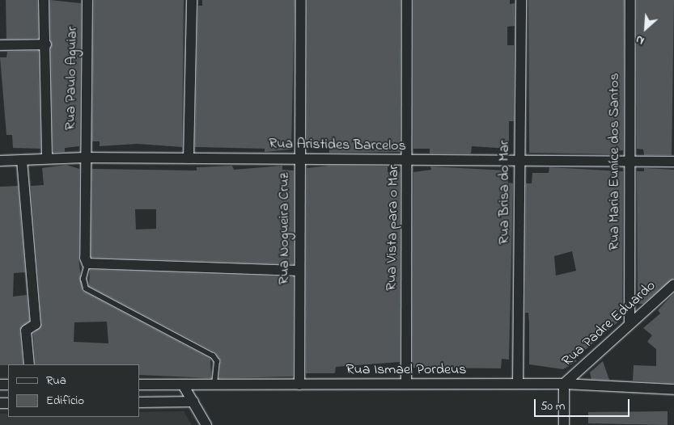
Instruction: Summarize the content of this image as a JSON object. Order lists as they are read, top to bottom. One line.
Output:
{"streets":{"street":["Rua Paulo Aguiar","Rua Aristides Barcelos","Rua Maria Euníce dos Santos","Rua Brisa do Mar","Rua Vista para o Mar","Rua Nogueira Cruz","Rua Padre Eduardo","Rua Ismael Pordeus"]},"crossings":[["Rua Paulo Aguiar","Rua Aristides Barcelos"],["Rua Aristides Barcelos","Rua Maria Euníce dos Santos"],["Rua Aristides Barcelos","Rua Brisa do Mar"],["Rua Aristides Barcelos","Rua Vista para o Mar"],["Rua Aristides Barcelos","Rua Nogueira Cruz"],["Rua Maria Euníce dos Santos","Rua Padre Eduardo"],["Rua Brisa do Mar","Rua Ismael Pordeus"],["Rua Vista para o Mar","Rua Ismael Pordeus"],["Rua Nogueira Cruz","Rua Ismael Pordeus"],["Rua Padre Eduardo","Rua Ismael Pordeus"]],"legend":["Rua","Edifício"],"scale_bar":"50 m","north":"bottom left"}
